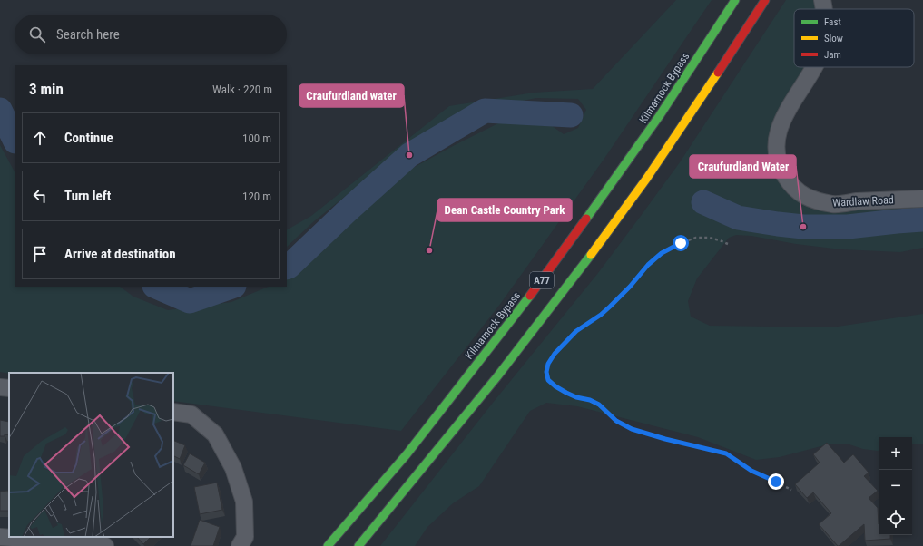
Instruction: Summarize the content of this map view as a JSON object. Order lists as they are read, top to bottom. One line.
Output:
{"streets":{"highway":["Kilmarnock Bypass","A77"],"street":["Wardlaw Road"]},"places":["Craufurdland water","Craufurdland Water","Dean Castle Country Park"],"legend":["Fast","Slow","Jam"],"page":{"search":"Search here","heading":["3 min","Walk · 220 m"],"list":[["Continue","100 m"],["Turn left","120 m"],"Arrive at destination"],"map_buttons":["+","−"]}}
